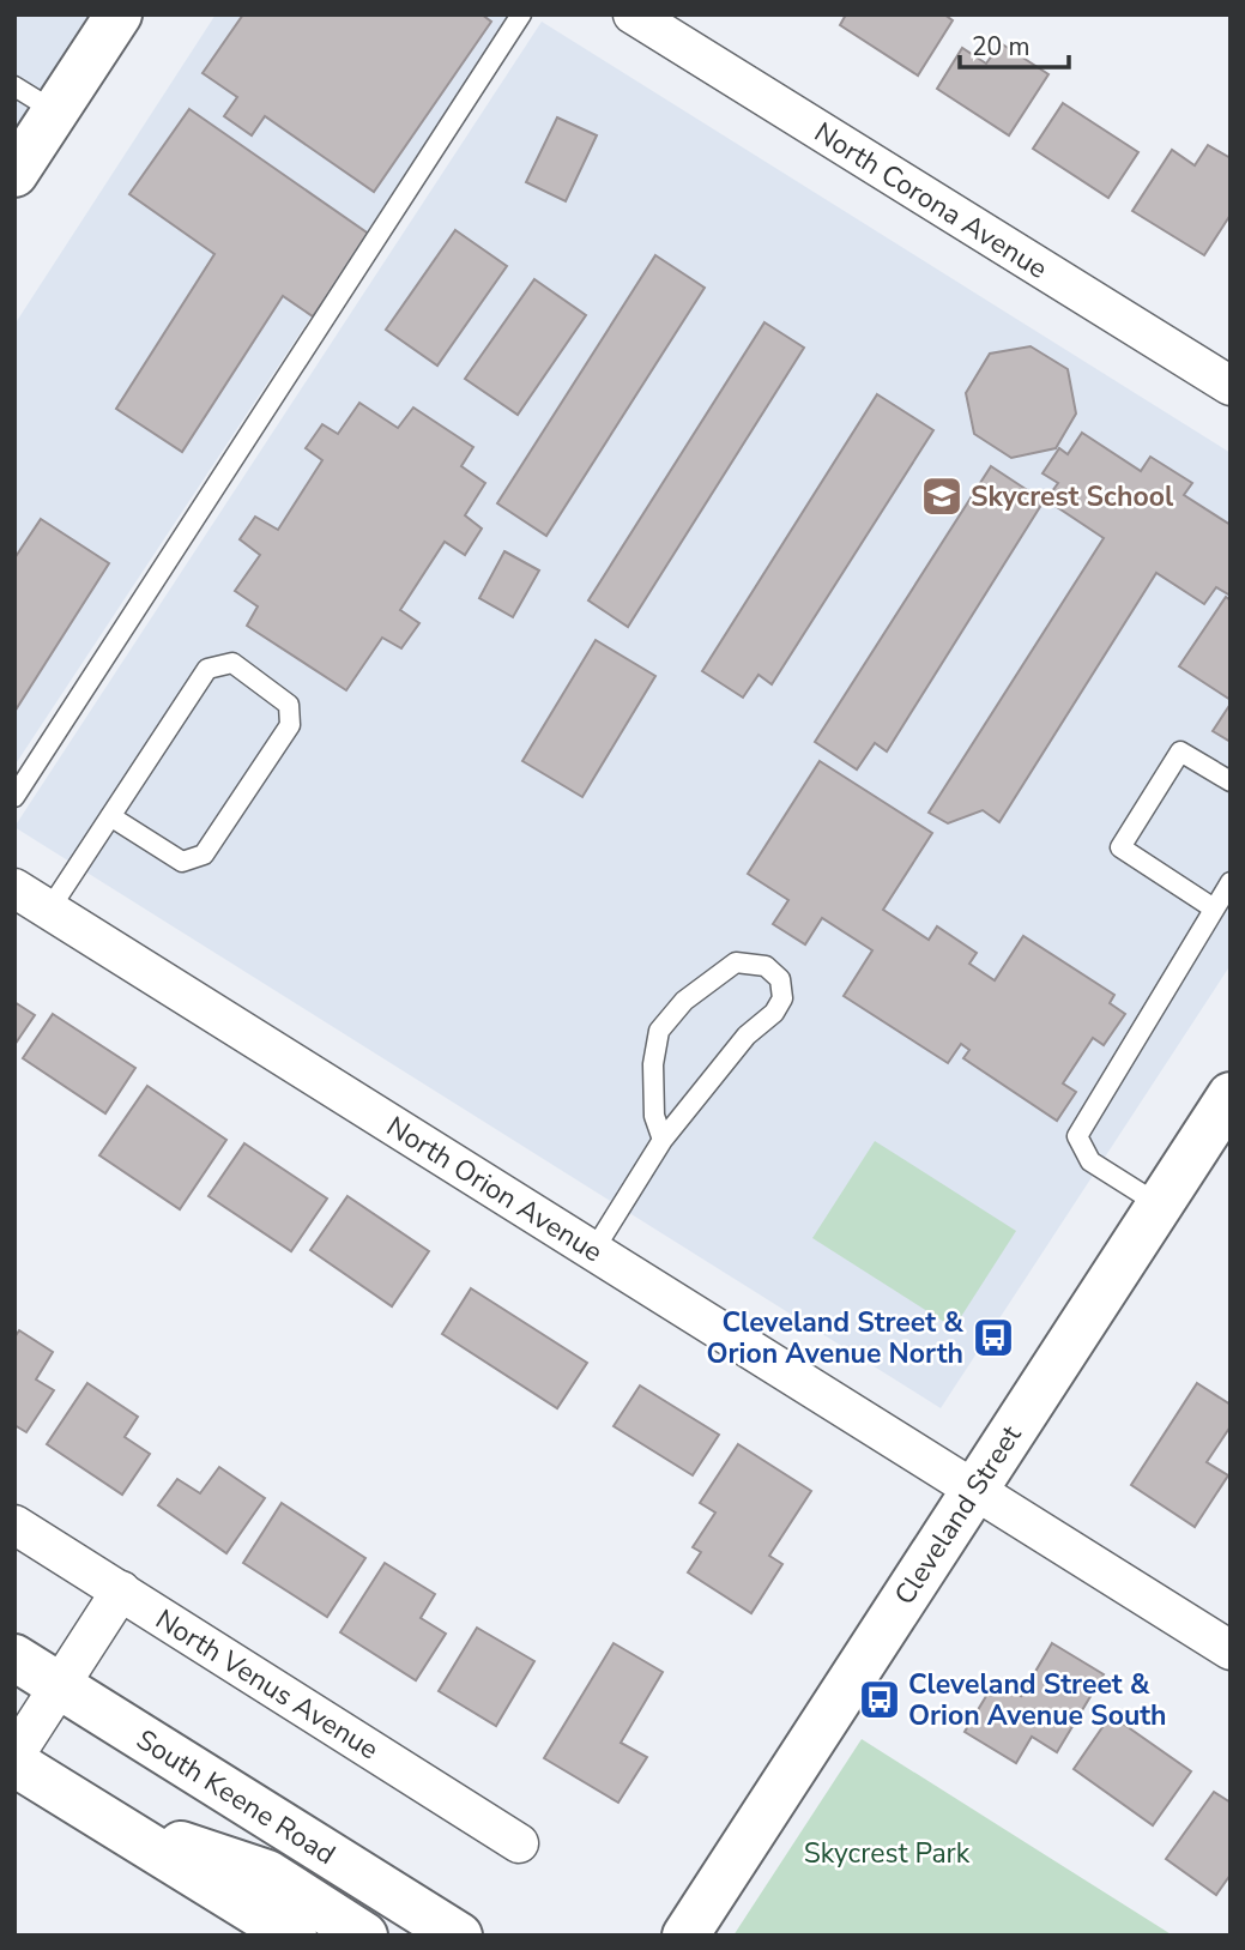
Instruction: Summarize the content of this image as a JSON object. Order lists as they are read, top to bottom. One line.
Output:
{"streets":{"main road":["Cleveland Street","South Keene Road"],"street":["North Corona Avenue","North Orion Avenue","North Venus Avenue"]},"crossings":[["North Orion Avenue","Cleveland Street"]],"parks":["Skycrest Park"],"places":{"school or university":["Skycrest School"],"bus stop":["Cleveland Street & Orion Avenue North","Cleveland Street & Orion Avenue South"]},"scale_bar":"20 m"}
